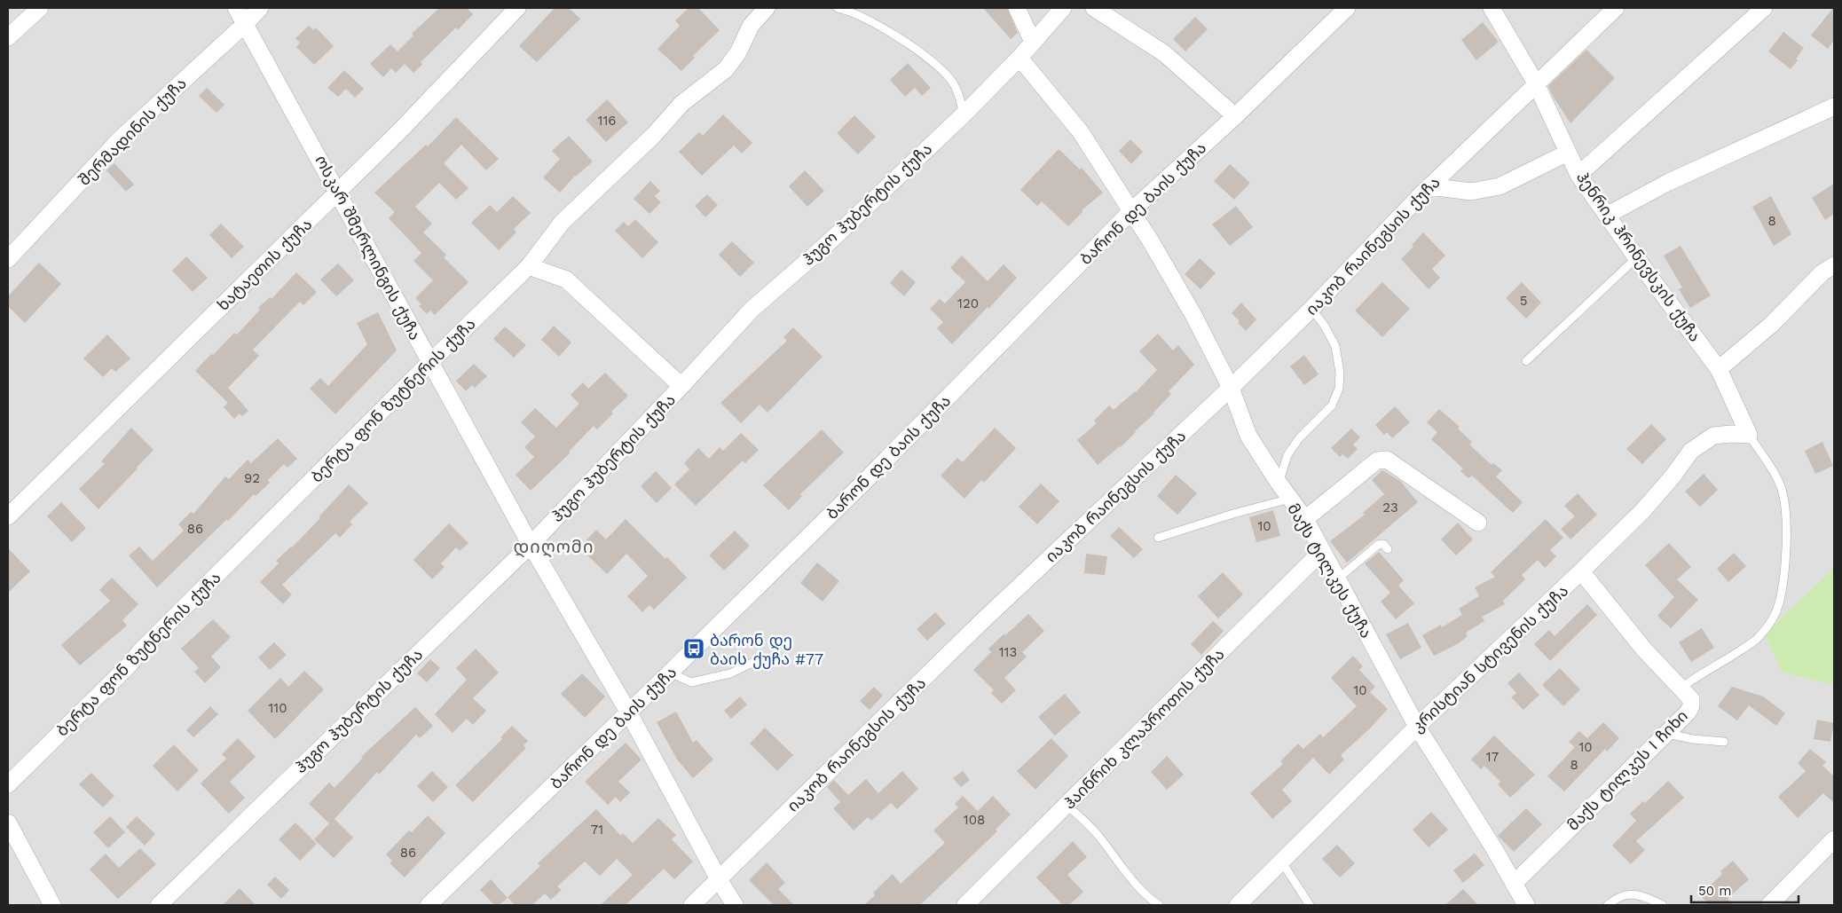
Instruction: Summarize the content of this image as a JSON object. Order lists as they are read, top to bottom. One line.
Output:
{"streets":{"street":["შერმადინის ქუჩა","ბარონ დე ბაის ქუჩა","ჰუგო ჰუბერტის ქუჩა","იაკობ რაინეგსის ქუჩა","ოსკარ შმერლინგის ქუჩა","ჰენრიკ ჰრინევსკის ქუჩა","ხატაეთის ქუჩა","ბერტა ფონ ზუტნერის ქუჩა","მაქს ტილკეს ქუჩა","კრისტიან სტივენის ქუჩა","ჰაინრიხ კლაპროთის ქუჩა","მაქს ტილკეს I ჩიხი"]},"crossings":[["შერმადინის ქუჩა","ოსკარ შმერლინგის ქუჩა"],["ბარონ დე ბაის ქუჩა","ოსკარ შმერლინგის ქუჩა"],["ბარონ დე ბაის ქუჩა","მაქს ტილკეს ქუჩა"],["ჰუგო ჰუბერტის ქუჩა","ოსკარ შმერლინგის ქუჩა"],["ჰუგო ჰუბერტის ქუჩა","მაქს ტილკეს ქუჩა"],["იაკობ რაინეგსის ქუჩა","ოსკარ შმერლინგის ქუჩა"],["იაკობ რაინეგსის ქუჩა","ჰენრიკ ჰრინევსკის ქუჩა"],["იაკობ რაინეგსის ქუჩა","მაქს ტილკეს ქუჩა"],["ოსკარ შმერლინგის ქუჩა","ხატაეთის ქუჩა"],["ოსკარ შმერლინგის ქუჩა","ბერტა ფონ ზუტნერის ქუჩა"],["ჰენრიკ ჰრინევსკის ქუჩა","კრისტიან სტივენის ქუჩა"],["მაქს ტილკეს ქუჩა","კრისტიან სტივენის ქუჩა"],["მაქს ტილკეს ქუჩა","ჰაინრიხ კლაპროთის ქუჩა"],["მაქს ტილკეს ქუჩა","მაქს ტილკეს I ჩიხი"],["კრისტიან სტივენის ქუჩა","მაქს ტილკეს I ჩიხი"]],"districts":["დიღომი"],"places":{"bus stop":["ბარონ დე ბაის ქუჩა #77"]},"house_numbers":["116","8","5","120","92","23","10","86","113","10","110","10","17","8","108","71","86"],"scale_bar":"50 m"}
